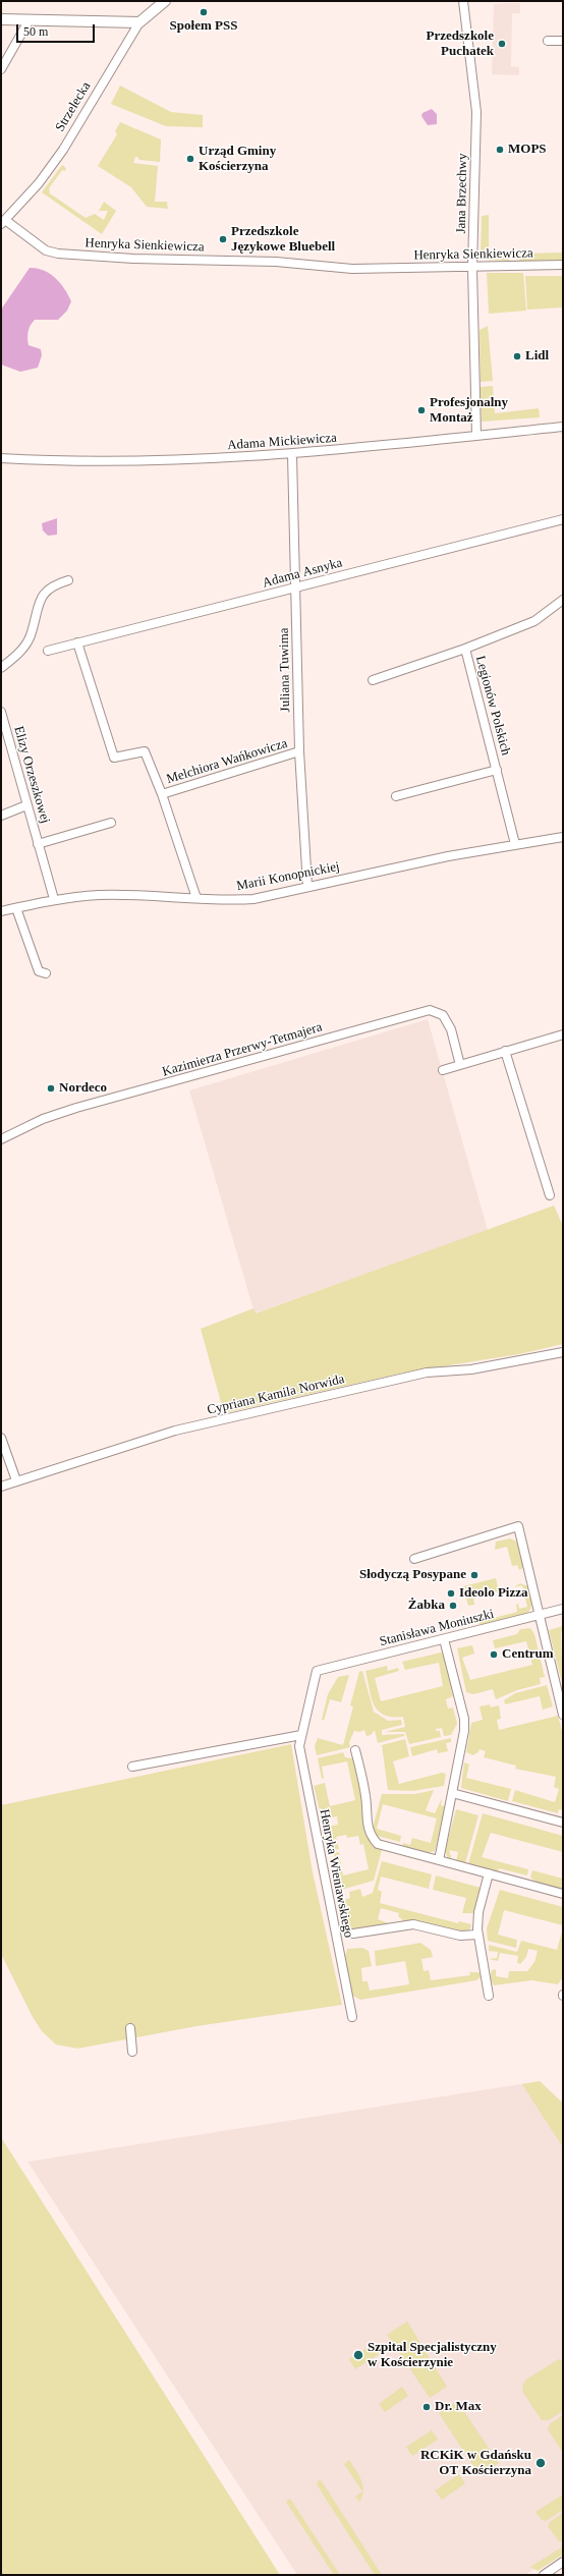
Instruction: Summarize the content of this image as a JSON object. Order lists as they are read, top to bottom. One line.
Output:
{"streets":{"street":["Strzelecka","Jana Brzechwy","Henryka Sienkiewicza","Adama Mickiewicza","Adama Asnyka","Juliana Tuwima","Legionów Polskich","Melchiora Wańkowicza","Elizy Orzeszkowej","Marii Konopnickiej","Kazimierza Przerwy-Tetmajera","Cypriana Kamila Norwida","Stanisława Moniuszki","Henryka Wieniawskiego"]},"crossings":[["Strzelecka","Henryka Sienkiewicza"],["Jana Brzechwy","Henryka Sienkiewicza"],["Jana Brzechwy","Adama Mickiewicza"],["Adama Mickiewicza","Juliana Tuwima"],["Adama Asnyka","Juliana Tuwima"],["Adama Asnyka","Melchiora Wańkowicza"],["Juliana Tuwima","Melchiora Wańkowicza"],["Juliana Tuwima","Marii Konopnickiej"],["Legionów Polskich","Marii Konopnickiej"],["Melchiora Wańkowicza","Marii Konopnickiej"],["Elizy Orzeszkowej","Marii Konopnickiej"],["Stanisława Moniuszki","Henryka Wieniawskiego"]],"places":["Społem PSS","Przedszkole Puchatek","MOPS","Urząd Gminy Kościerzyna","Przedszkole Językowe Bluebell","Lidl","Profesjonalny Montaż","Nordeco","Słodyczą Posypane","Ideolo Pizza","Żabka","Centrum","Szpital Specjalistyczny w Kościerzynie","Dr. Max","RCKiK w Gdańsku OT Kościerzyna"],"scale_bar":"50 m"}
